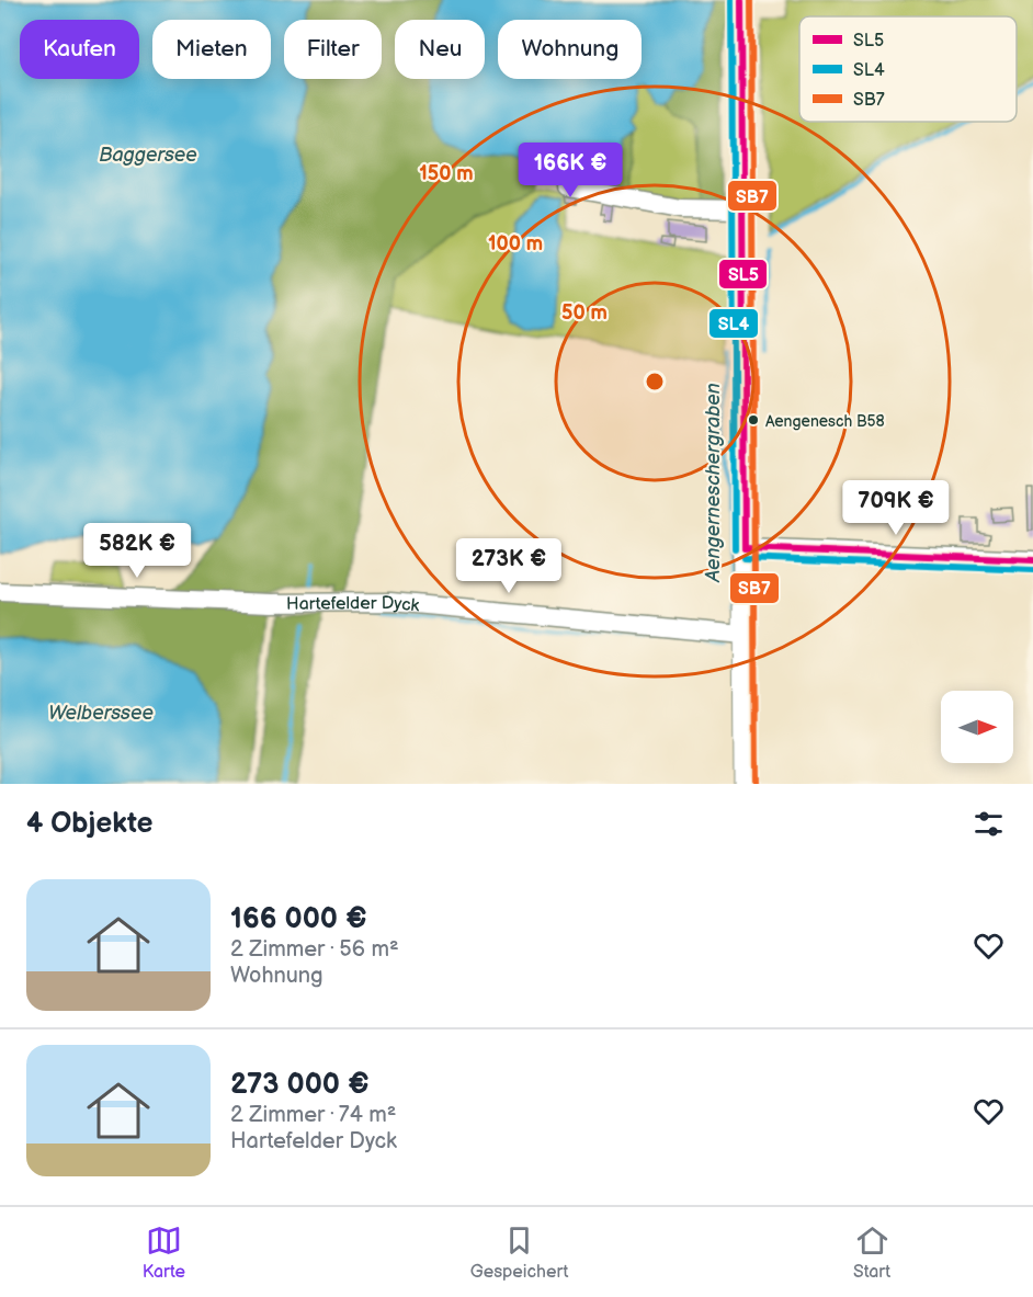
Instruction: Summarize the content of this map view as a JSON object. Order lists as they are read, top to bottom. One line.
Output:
{"streets":{"street":["Hartefelder Dyck"]},"water":["Baggersee","Aengerneschergraben","Welberssee"],"places":["Aengenesch B58"],"lines":["transit line SL5","transit line SL4","transit line SB7"],"legend":["SL5","SL4","SB7"],"north":"right","page":{"chip":["Kaufen","Mieten","Filter","Neu","Wohnung"],"price":["166K €","709K €","582K €","273K €"],"heading":"4 Objekte","list":[{"name":"166 000 €","note":"2 Zimmer · 56 m² · Wohnung"},{"name":"273 000 €","note":"2 Zimmer · 74 m² · Hartefelder Dyck"}],"tabs":["Karte","Gespeichert","Start"]},"rings":["150 m","100 m","50 m"]}
